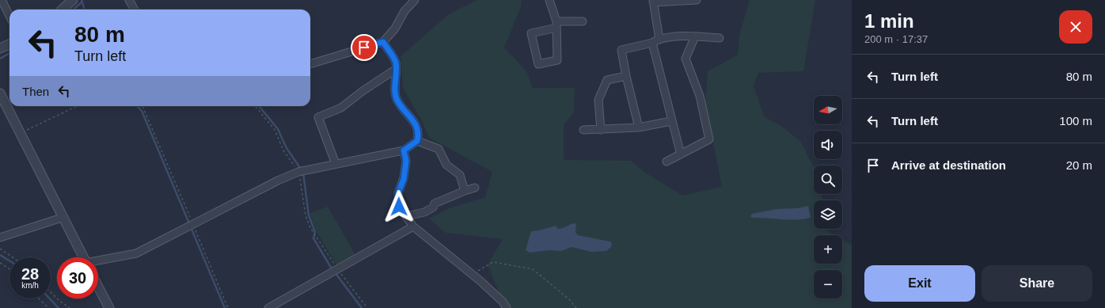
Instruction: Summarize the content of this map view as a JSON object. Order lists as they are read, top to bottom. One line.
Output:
{"north":"left","page":{"heading":["1 min","200 m · 17:37"],"turn":["80 m","Turn left"],"list":[{"name":"Turn left","value":"80 m"},{"name":"Turn left","value":"100 m"},{"name":"Arrive at destination","value":"20 m"}],"then":"Then","map_buttons":["+","−"],"speed":"28 km/h","limit":"30","buttons":["Exit","Share"]}}
